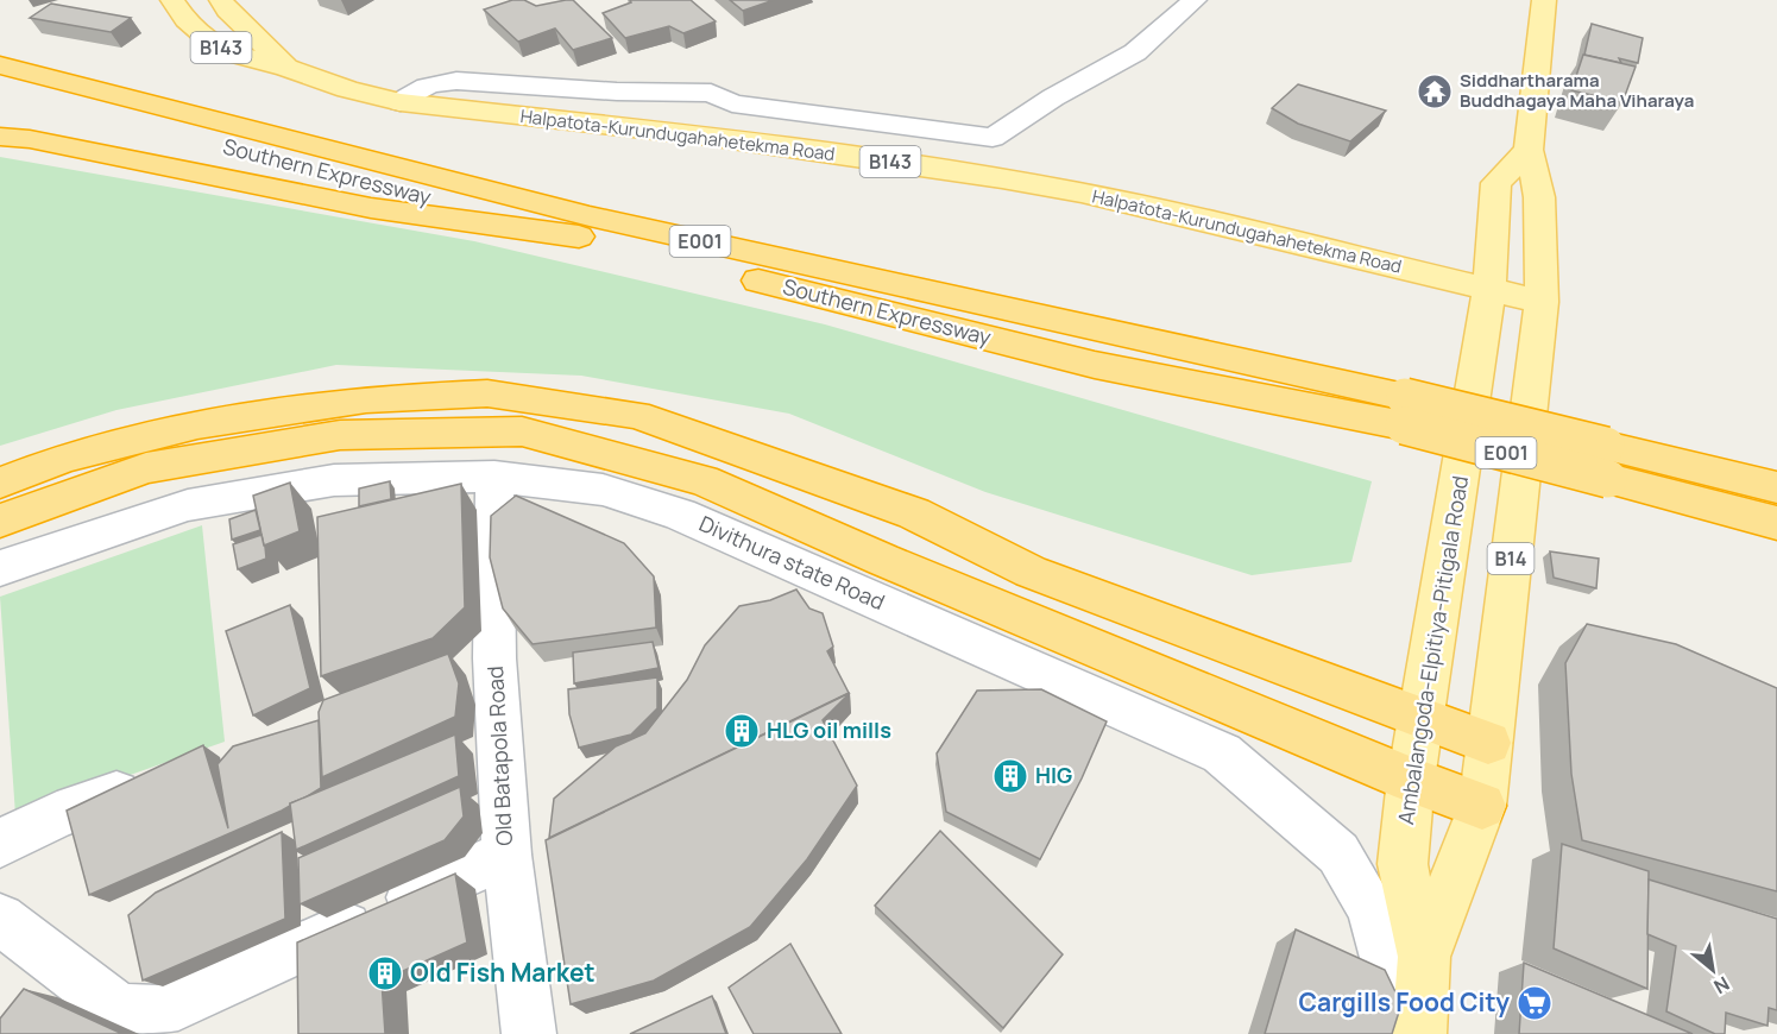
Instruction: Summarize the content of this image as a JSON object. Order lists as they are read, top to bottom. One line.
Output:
{"streets":{"highway":["Southern Expressway","E001"],"main road":["B143","Halpatota-Kurundugahahetekma Road","B14","Ambalangoda-Elpitiya-Pitigala Road"],"street":["Divithura state Road","Old Batapola Road"]},"crossings":[["Halpatota-Kurundugahahetekma Road","Ambalangoda-Elpitiya-Pitigala Road"],["B14","Ambalangoda-Elpitiya-Pitigala Road"],["Divithura state Road","Old Batapola Road"]],"places":{"temple":["Siddhartharama Buddhagaya Maha Viharaya"],"building":["HLG oil mills","HlG","Old Fish Market"],"supermarket":["Cargills Food City"]},"north":"bottom right"}
